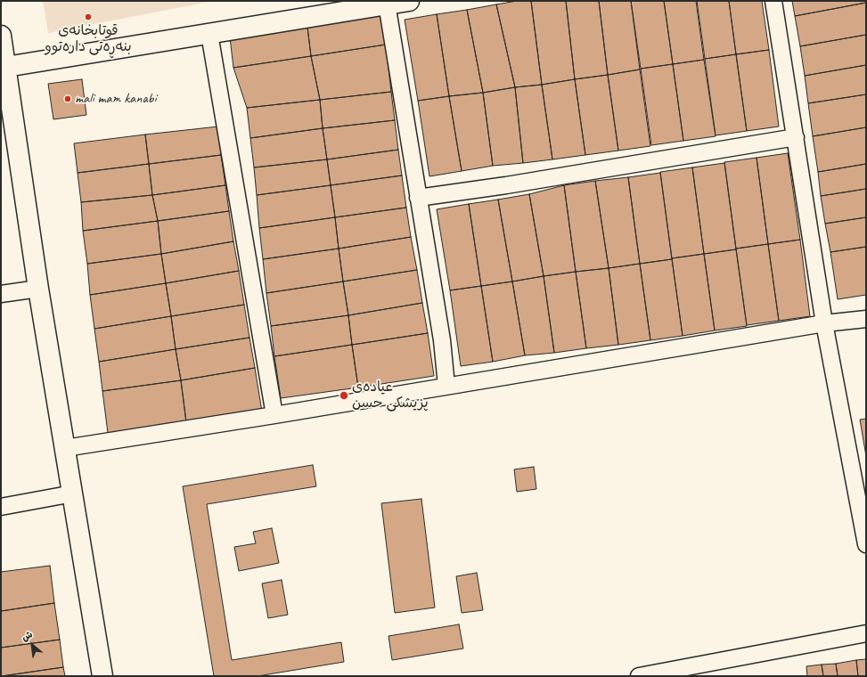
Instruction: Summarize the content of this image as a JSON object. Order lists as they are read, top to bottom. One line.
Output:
{"places":["قوتابخانەی بنەڕەتی دارەتوو","mali mam kanabi","عیادەی پزیشکی حسن"],"north":"top left"}
